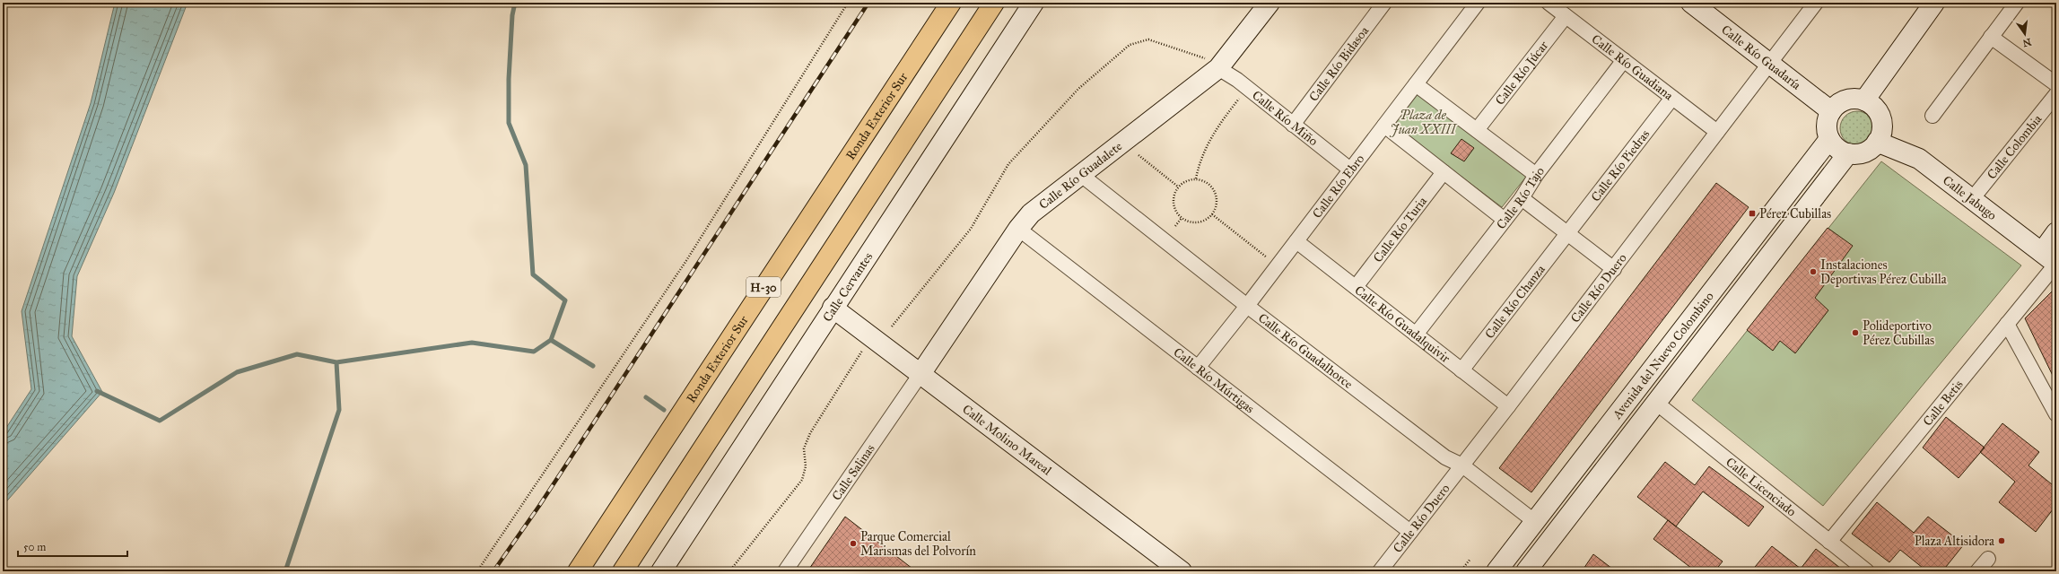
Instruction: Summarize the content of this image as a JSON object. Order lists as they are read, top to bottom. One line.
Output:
{"streets":{"highway":["Ronda Exterior Sur","H-30"],"street":["Calle Río Guadaría","Calle Río Bidasoa","Calle Río Guadiana","Calle Río Júcar","Calle Río Miño","Calle Colombia","Calle Río Piedras","Calle Río Guadalete","Calle Río Ebro","Calle Río Tajo","Calle Jabugo","Calle Río Turia","Calle Cervantes","Calle Río Duero","Calle Río Chanza","Calle Río Guadalquivir","Calle Río Guadalhorce","Avenida del Nuevo Colombino","Calle Río Múrtigas","Calle Betis","Calle Molino Mareal","Calle Salinas","Calle Licenciado"]},"crossings":[["Calle Río Guadaría","Calle Jabugo"],["Calle Río Guadaría","Calle Río Duero"],["Calle Río Guadaría","Avenida del Nuevo Colombino"],["Calle Río Bidasoa","Calle Río Miño"],["Calle Río Guadiana","Calle Río Júcar"],["Calle Río Guadiana","Calle Río Piedras"],["Calle Río Guadiana","Calle Río Tajo"],["Calle Río Guadiana","Calle Río Duero"],["Calle Río Miño","Calle Río Guadalete"],["Calle Río Miño","Calle Río Ebro"],["Calle Colombia","Calle Jabugo"],["Calle Río Piedras","Calle Río Chanza"],["Calle Río Guadalete","Calle Río Guadalhorce"],["Calle Río Guadalete","Calle Río Múrtigas"],["Calle Río Guadalete","Calle Molino Mareal"],["Calle Río Guadalete","Calle Salinas"],["Calle Río Ebro","Calle Río Guadalquivir"],["Calle Río Ebro","Calle Río Guadalhorce"],["Calle Río Ebro","Calle Río Múrtigas"],["Calle Río Tajo","Calle Río Guadalquivir"],["Calle Jabugo","Avenida del Nuevo Colombino"],["Calle Jabugo","Calle Betis"],["Calle Río Turia","Calle Río Guadalquivir"],["Calle Cervantes","Calle Molino Mareal"],["Calle Río Duero","Calle Río Guadalquivir"],["Calle Río Duero","Calle Río Guadalhorce"],["Calle Río Duero","Calle Río Múrtigas"],["Calle Río Chanza","Calle Río Guadalquivir"],["Calle Río Guadalhorce","Avenida del Nuevo Colombino"],["Avenida del Nuevo Colombino","Calle Licenciado"],["Calle Betis","Calle Licenciado"],["Calle Molino Mareal","Calle Salinas"]],"parks":["Plaza de Juan XXIII"],"places":{"transit":["Pérez Cubillas"],"other":["Instalaciones Deportivas Pérez Cubilla","Polideportivo Pérez Cubillas","Plaza Altisidora","Parque Comercial Marismas del Polvorín"]},"scale_bar":"50 m","north":"bottom"}
